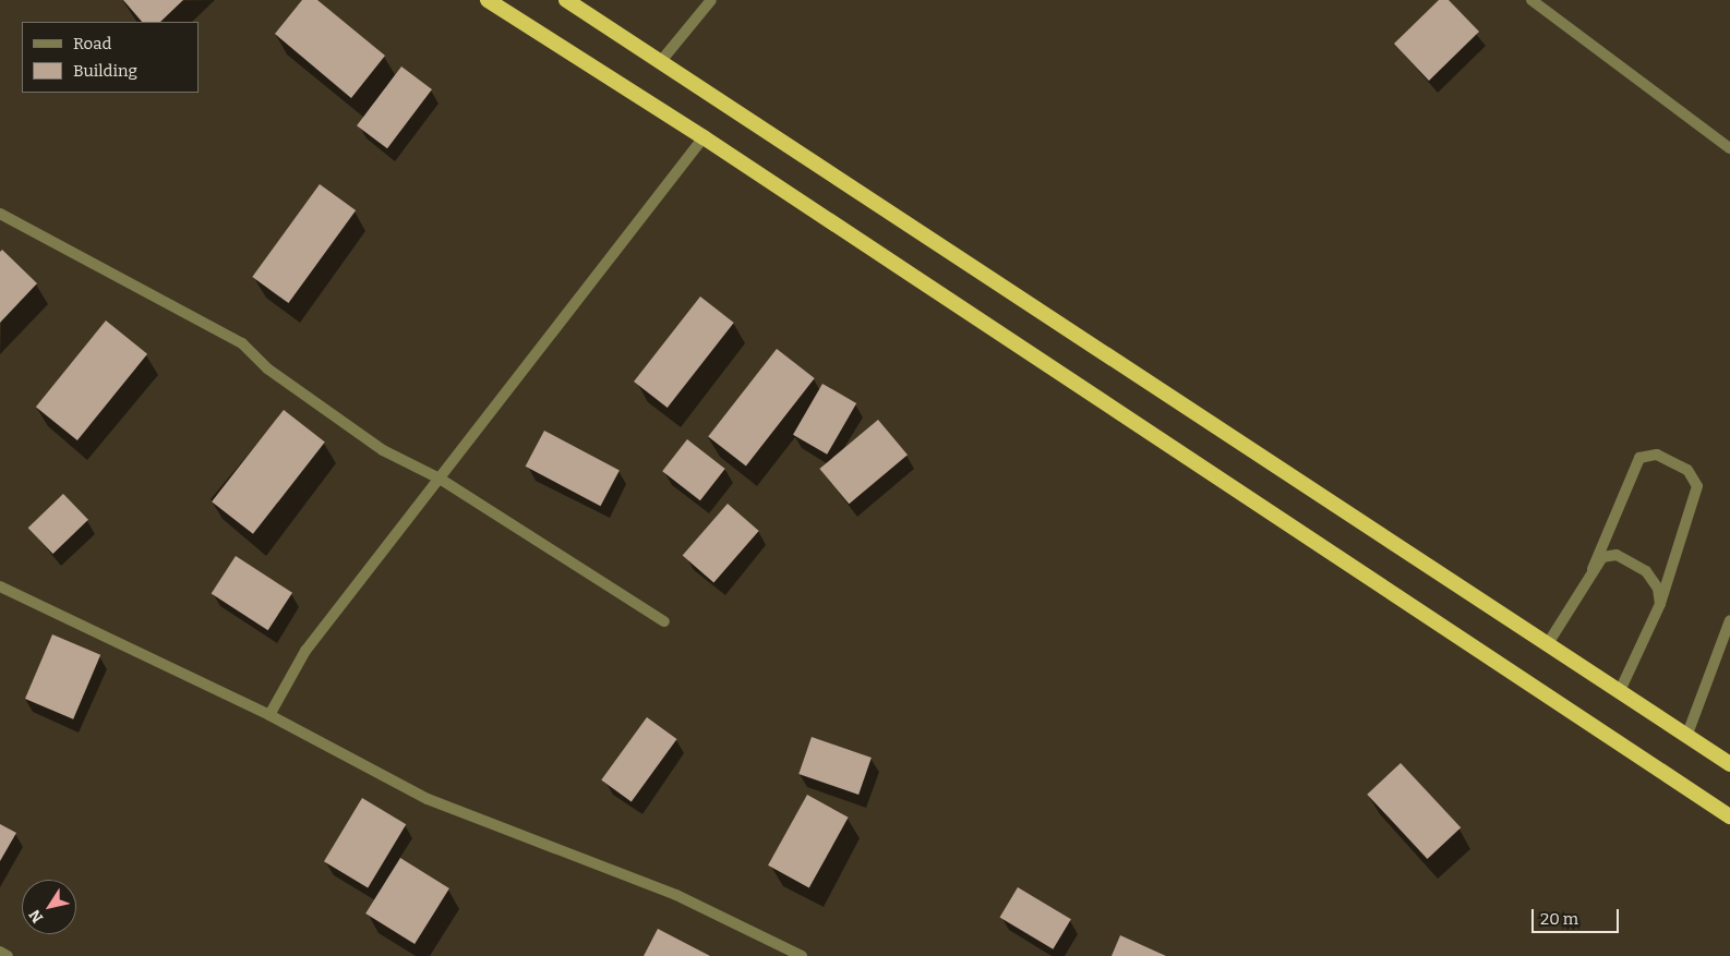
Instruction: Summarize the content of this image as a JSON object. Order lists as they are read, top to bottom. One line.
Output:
{"legend":["Road","Building"],"scale_bar":"20 m","north":"bottom left"}
